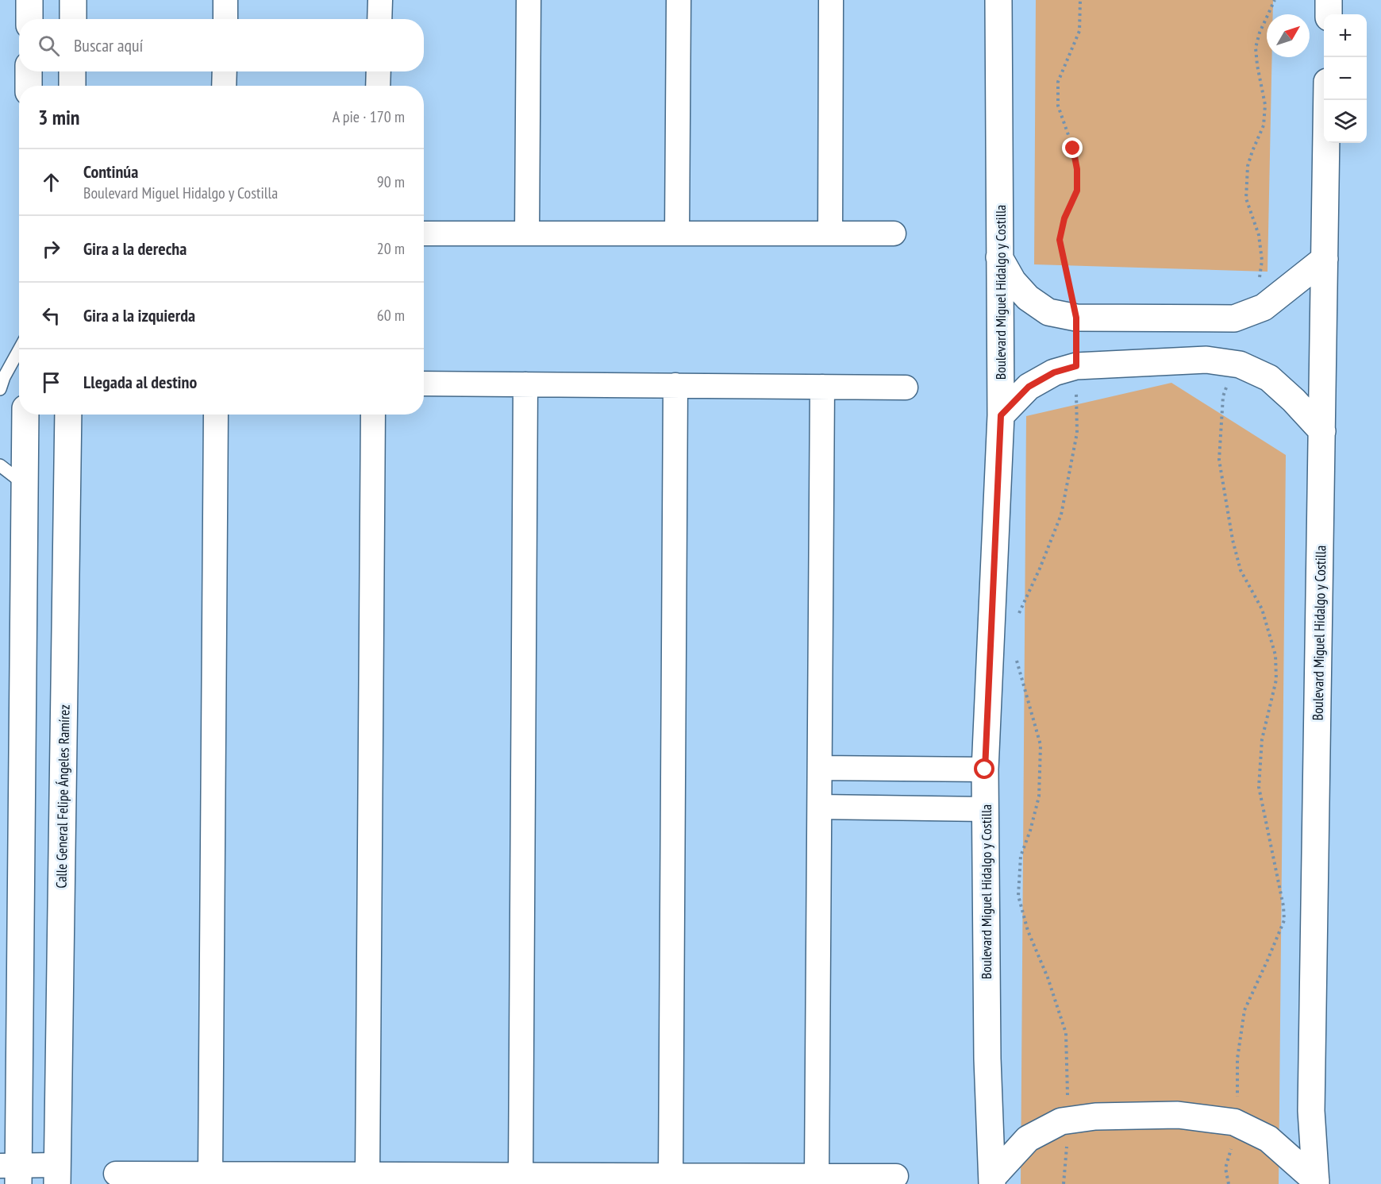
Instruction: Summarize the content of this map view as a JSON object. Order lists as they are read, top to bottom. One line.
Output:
{"streets":{"street":["Boulevard Miguel Hidalgo y Costilla","Calle General Felipe Ángeles Ramírez"]},"north":"top right","page":{"map_buttons":["+","−"],"search":"Buscar aquí","heading":["3 min","A pie · 170 m"],"list":[["Continúa","Boulevard Miguel Hidalgo y Costilla","90 m"],["Gira a la derecha","20 m"],["Gira a la izquierda","60 m"],"Llegada al destino"]}}
